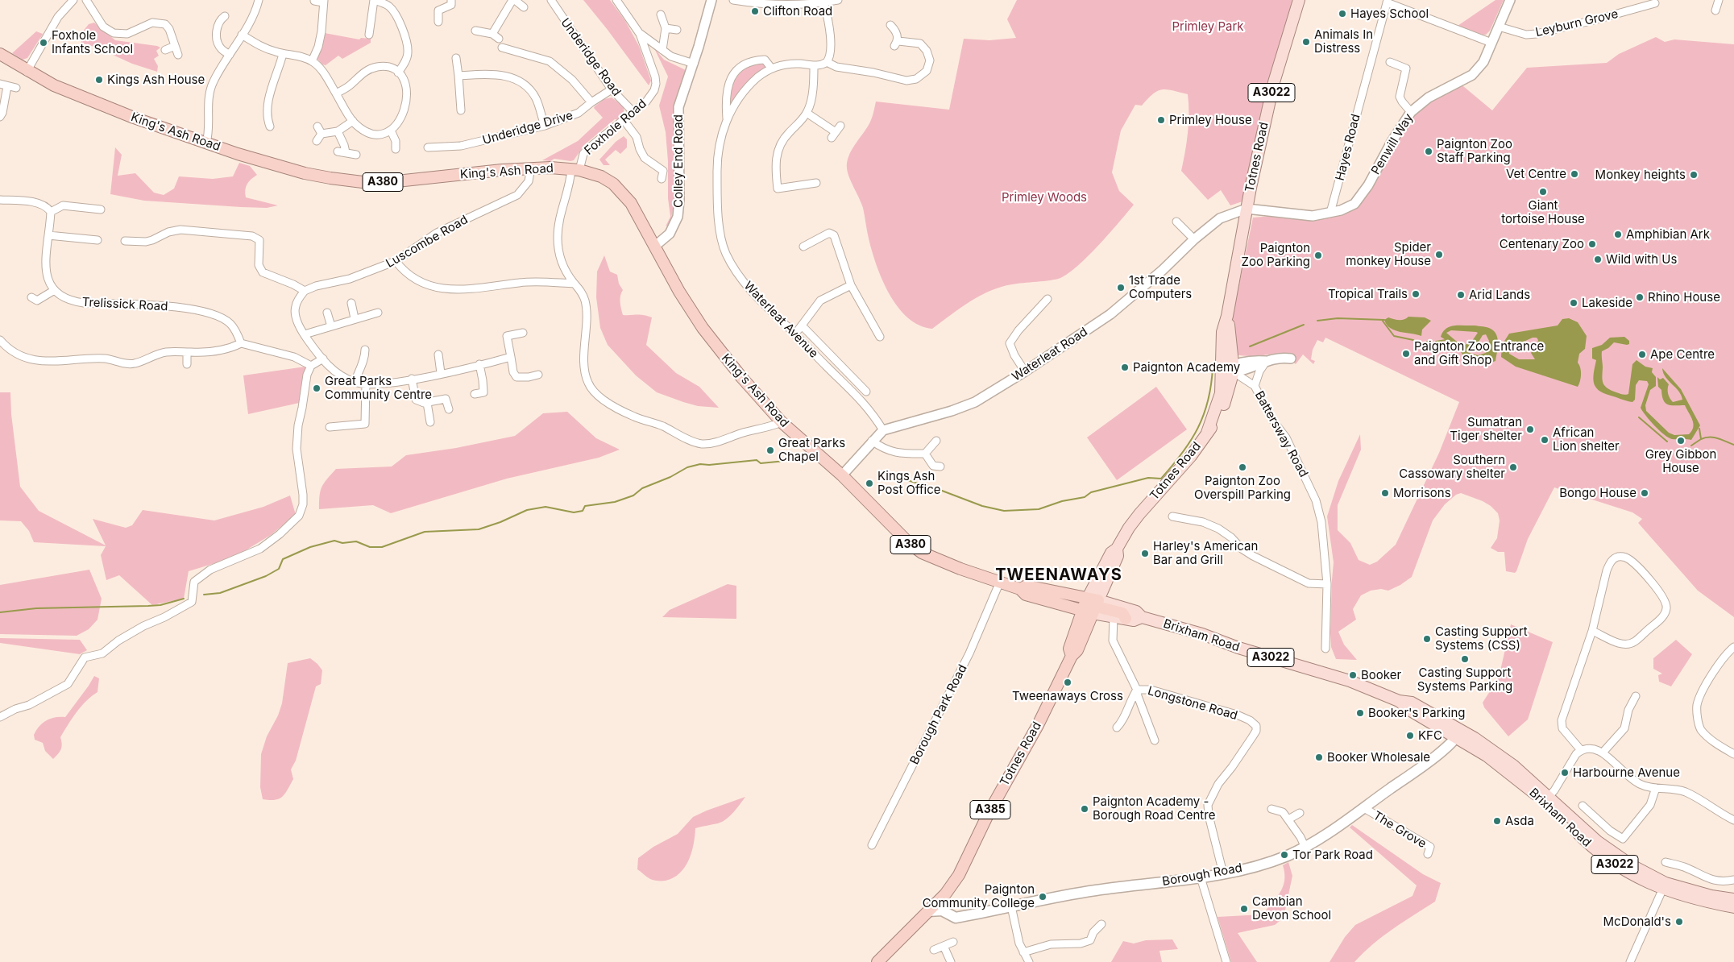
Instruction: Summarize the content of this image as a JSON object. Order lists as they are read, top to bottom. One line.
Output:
{"streets":{"highway":["King's Ash Road","Totnes Road","A380","A385"],"main road":["A3022","Brixham Road","Borough Road"],"street":["Leyburn Grove","Underidge Road","Foxhole Road","Underidge Drive","Penwill Way","Hayes Road","Colley End Road","Luscombe Road","Trelissick Road","Waterleat Avenue","Waterleat Road","Battersway Road","Longstone Road","Borough Park Road","The Grove"]},"crossings":[["Leyburn Grove","Penwill Way"],["Underidge Road","Foxhole Road"],["Underidge Road","Underidge Drive"],["Foxhole Road","King's Ash Road"],["King's Ash Road","Totnes Road"],["King's Ash Road","Colley End Road"],["King's Ash Road","Luscombe Road"],["King's Ash Road","Waterleat Road"],["King's Ash Road","Brixham Road"],["King's Ash Road","Borough Park Road"],["Penwill Way","Hayes Road"],["Totnes Road","Waterleat Road"],["Totnes Road","Battersway Road"],["Totnes Road","Brixham Road"],["Totnes Road","Borough Road"],["Waterleat Avenue","Waterleat Road"],["Brixham Road","Longstone Road"],["Brixham Road","Borough Road"],["Longstone Road","Borough Road"],["The Grove","Borough Road"]],"districts":["TWEENAWAYS"],"parks":["Primley Park","Primley Woods"],"places":["Clifton Road","Hayes School","Animals In Distress","Foxhole Infants School","Kings Ash House","Primley House","Paignton Zoo Staff Parking","Vet Centre","Monkey heights","Giant tortoise House","Amphibian Ark","Centenary Zoo","Spider monkey House","Paignton Zoo Parking","Wild with Us","1st Trade Computers","Tropical Trails","Arid Lands","Rhino House","Lakeside","Paignton Zoo Entrance and Gift Shop","Ape Centre","Paignton Academy","Great Parks Community Centre","Sumatran Tiger shelter","African Lion shelter","Grey Gibbon House","Great Parks Chapel","Paignton Zoo Overspill Parking","Southern Cassowary shelter","Kings Ash Post Office","Morrisons","Bongo House","Harley's American Bar and Grill","Casting Support Systems (CSS)","Casting Support Systems Parking","Booker","Tweenaways Cross","Booker's Parking","KFC","Booker Wholesale","Harbourne Avenue","Paignton Academy - Borough Road Centre","Asda","Tor Park Road","Paignton Community College","Cambian Devon School","McDonald's"]}
